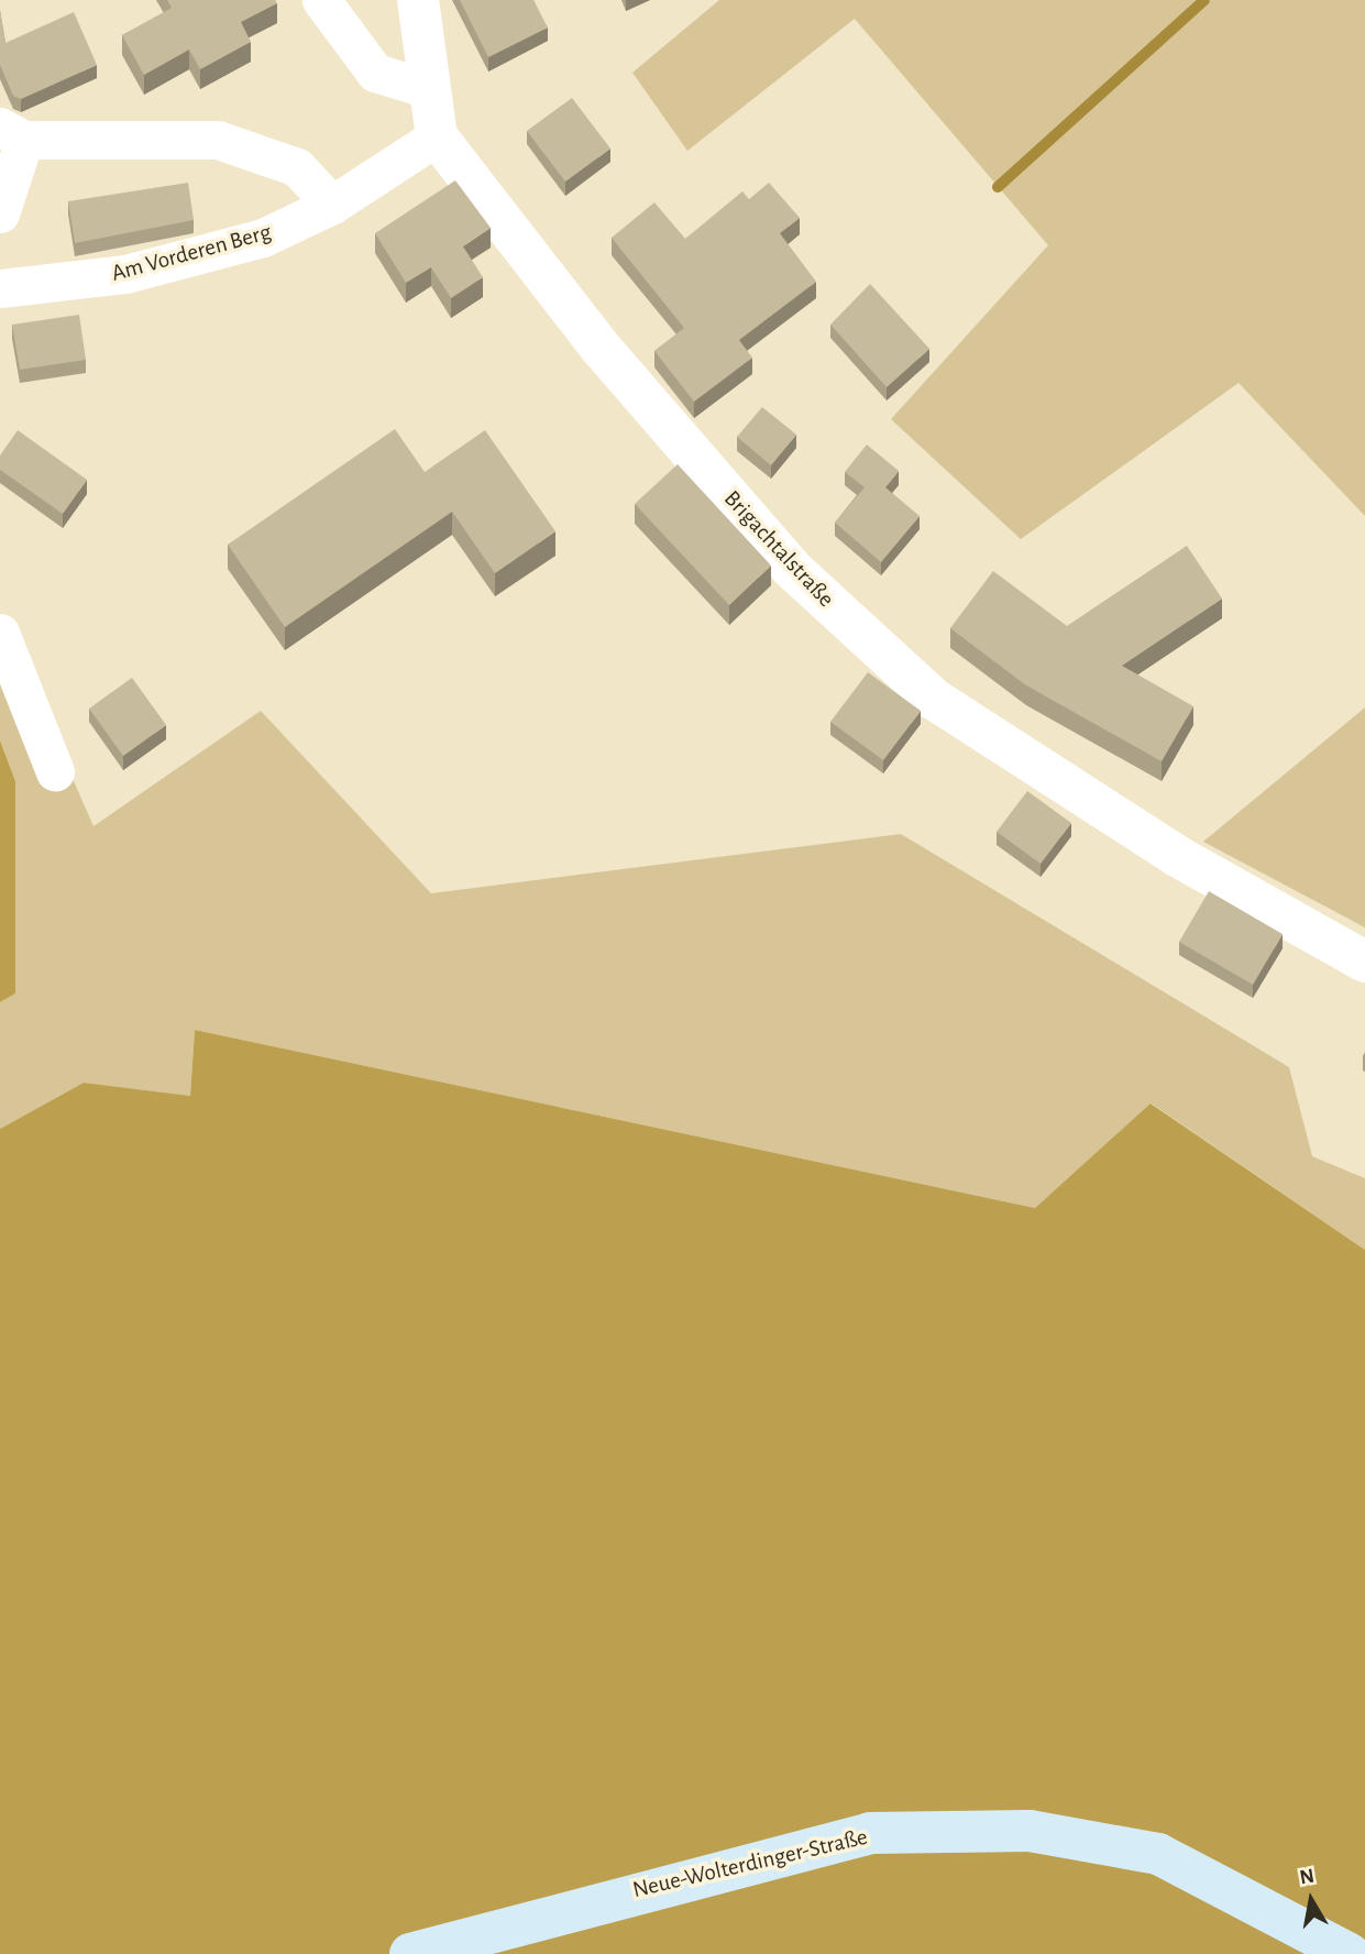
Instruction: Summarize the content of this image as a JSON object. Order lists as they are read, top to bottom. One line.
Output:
{"streets":{"main road":["Neue-Wolterdinger-Straße"],"street":["Am Vorderen Berg","Brigachtalstraße"]},"crossings":[["Am Vorderen Berg","Brigachtalstraße"]],"north":"top"}
